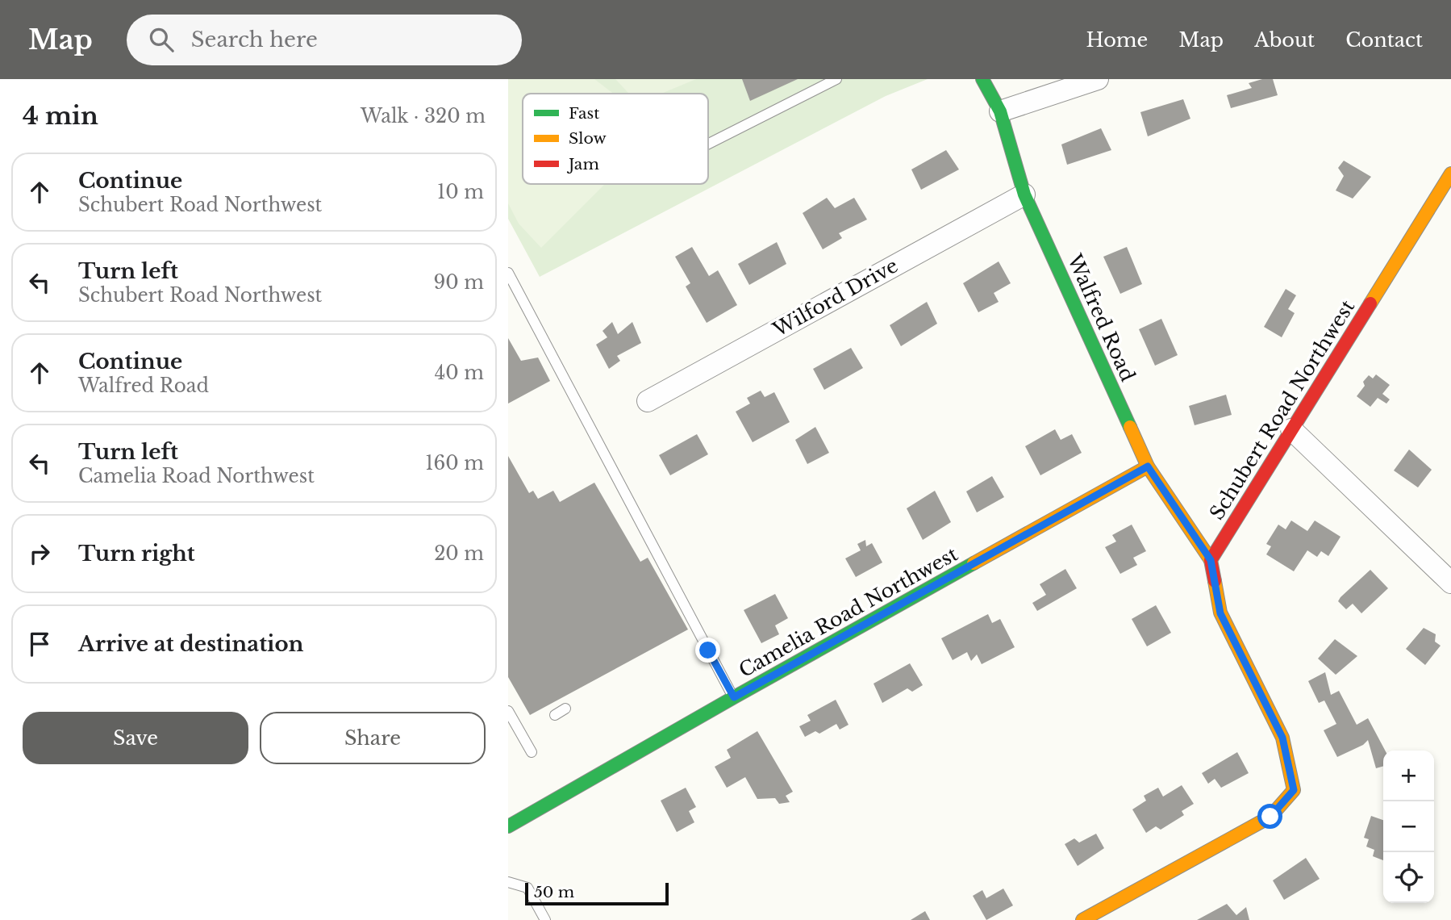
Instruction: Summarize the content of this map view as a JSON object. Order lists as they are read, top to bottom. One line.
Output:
{"streets":{"street":["Wilford Drive","Walfred Road","Schubert Road Northwest","Camelia Road Northwest"]},"crossings":[["Wilford Drive","Walfred Road"],["Walfred Road","Schubert Road Northwest"],["Walfred Road","Camelia Road Northwest"]],"legend":["Fast","Slow","Jam"],"scale_bar":"50 m","page":{"header":"Map","search":"Search here","nav":["Home","Map","About","Contact"],"heading":["4 min","Walk · 320 m"],"list":[["Continue","Schubert Road Northwest","10 m"],["Turn left","Schubert Road Northwest","90 m"],["Continue","Walfred Road","40 m"],["Turn left","Camelia Road Northwest","160 m"],["Turn right","20 m"],"Arrive at destination"],"buttons":["Save","Share"],"map_buttons":["+","−"],"scale":"50 m"}}
